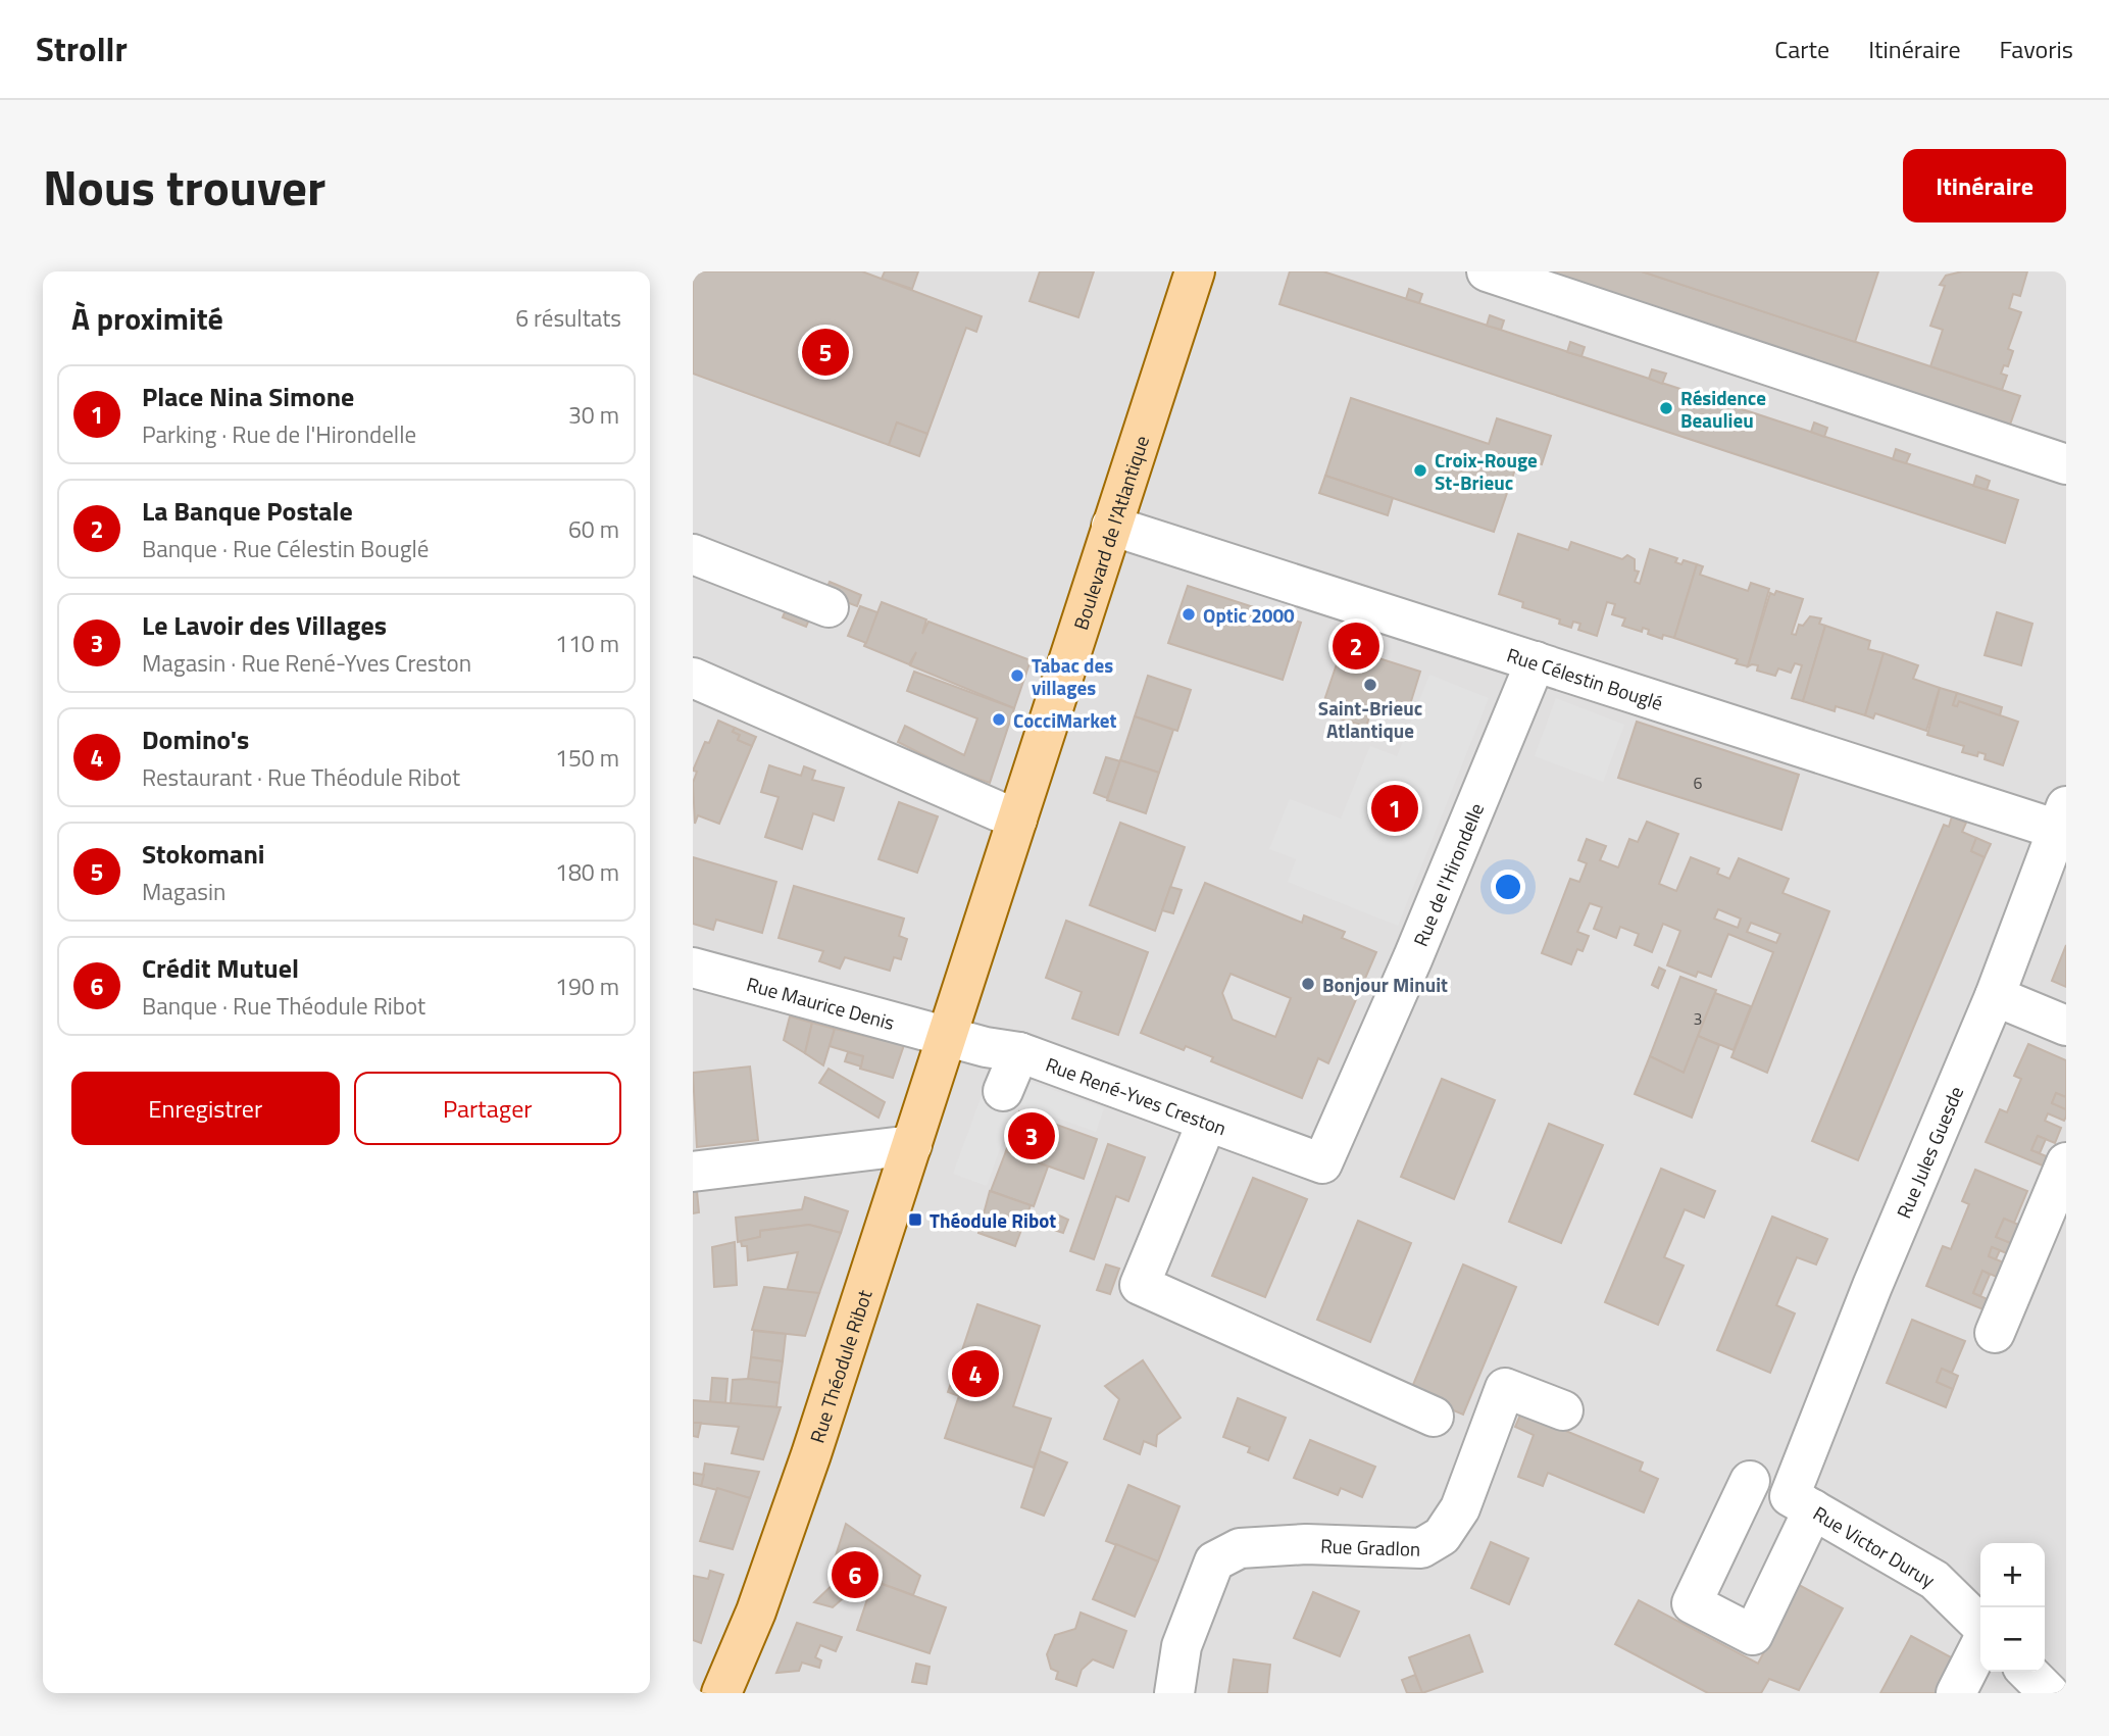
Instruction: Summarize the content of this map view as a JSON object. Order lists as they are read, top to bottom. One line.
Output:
{"streets":{"main road":["Boulevard de l'Atlantique","Rue Théodule Ribot"],"street":["Rue Célestin Bouglé","Rue de l'Hirondelle","Rue Maurice Denis","Rue René-Yves Creston","Rue Jules Guesde","Rue Gradlon","Rue Victor Duruy"]},"crossings":[["Boulevard de l'Atlantique","Rue Célestin Bouglé"],["Boulevard de l'Atlantique","Rue Maurice Denis"],["Boulevard de l'Atlantique","Rue René-Yves Creston"],["Boulevard de l'Atlantique","Rue Théodule Ribot"],["Rue Célestin Bouglé","Rue de l'Hirondelle"],["Rue Célestin Bouglé","Rue Jules Guesde"],["Rue de l'Hirondelle","Rue René-Yves Creston"],["Rue Maurice Denis","Rue René-Yves Creston"],["Rue Maurice Denis","Rue Théodule Ribot"],["Rue René-Yves Creston","Rue Théodule Ribot"],["Rue Jules Guesde","Rue Victor Duruy"]],"places":{"other":["Résidence Beaulieu","Croix-Rouge St-Brieuc","Optic 2000","Tabac des villages","Saint-Brieuc Atlantique","CocciMarket","Bonjour Minuit"],"transit":["Théodule Ribot"]},"house_numbers":["6","3"],"page":{"header":"Strollr","nav":["Carte","Itinéraire","Favoris"],"title":"Nous trouver","buttons":["Itinéraire",["Enregistrer","Partager"]],"heading":["À proximité","6 résultats"],"pins":["5","2","1","3","4","6"],"list":[{"mark":"1","name":"Place Nina Simone","note":"Parking · Rue de l'Hirondelle","value":"30 m"},{"mark":"2","name":"La Banque Postale","note":"Banque · Rue Célestin Bouglé","value":"60 m"},{"mark":"3","name":"Le Lavoir des Villages","note":"Magasin · Rue René-Yves Creston","value":"110 m"},{"mark":"4","name":"Domino's","note":"Restaurant · Rue Théodule Ribot","value":"150 m"},{"mark":"5","name":"Stokomani","note":"Magasin","value":"180 m"},{"mark":"6","name":"Crédit Mutuel","note":"Banque · Rue Théodule Ribot","value":"190 m"}],"map_buttons":["+","−"]}}
